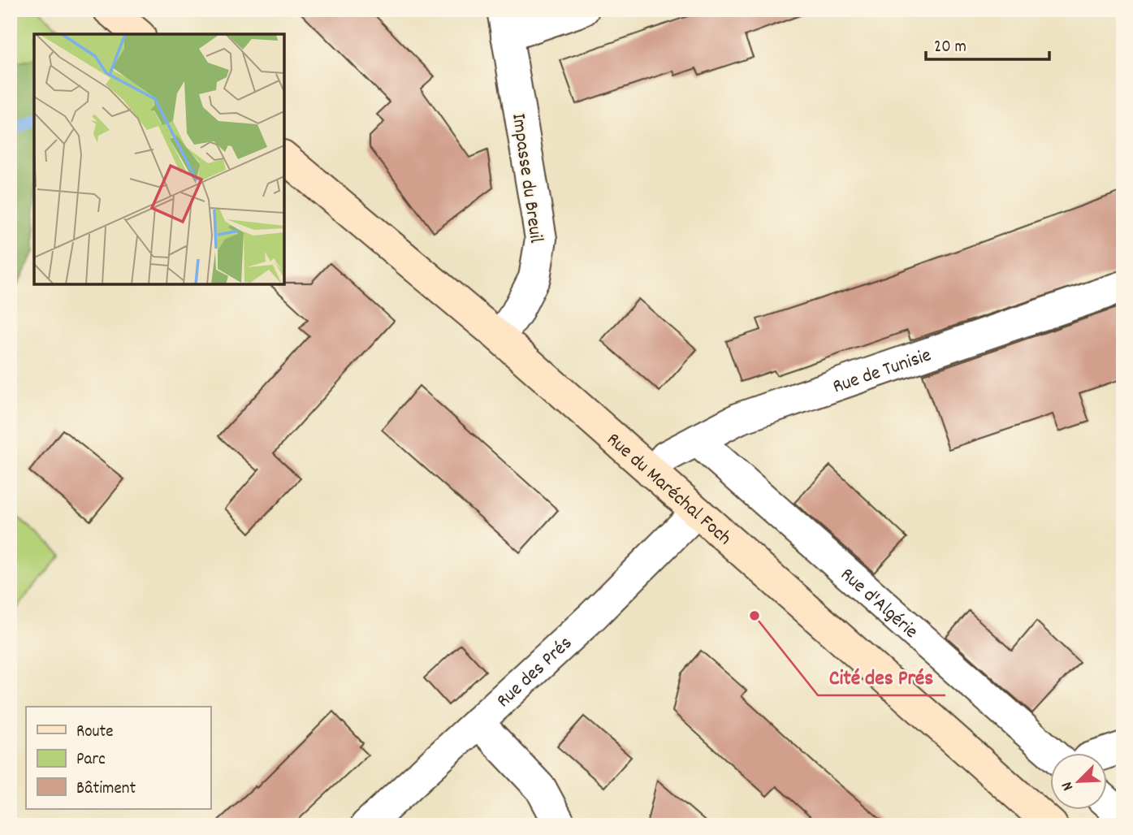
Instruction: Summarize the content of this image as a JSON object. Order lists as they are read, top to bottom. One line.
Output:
{"streets":{"main road":["Rue du Maréchal Foch"],"street":["Impasse du Breuil","Rue de Tunisie","Rue d'Algérie","Rue des Prés"]},"crossings":[["Impasse du Breuil","Rue du Maréchal Foch"],["Rue de Tunisie","Rue du Maréchal Foch"],["Rue de Tunisie","Rue d'Algérie"],["Rue du Maréchal Foch","Rue des Prés"]],"places":["Cité des Prés"],"legend":["Route","Parc","Bâtiment"],"scale_bar":"20 m","north":"bottom left"}
